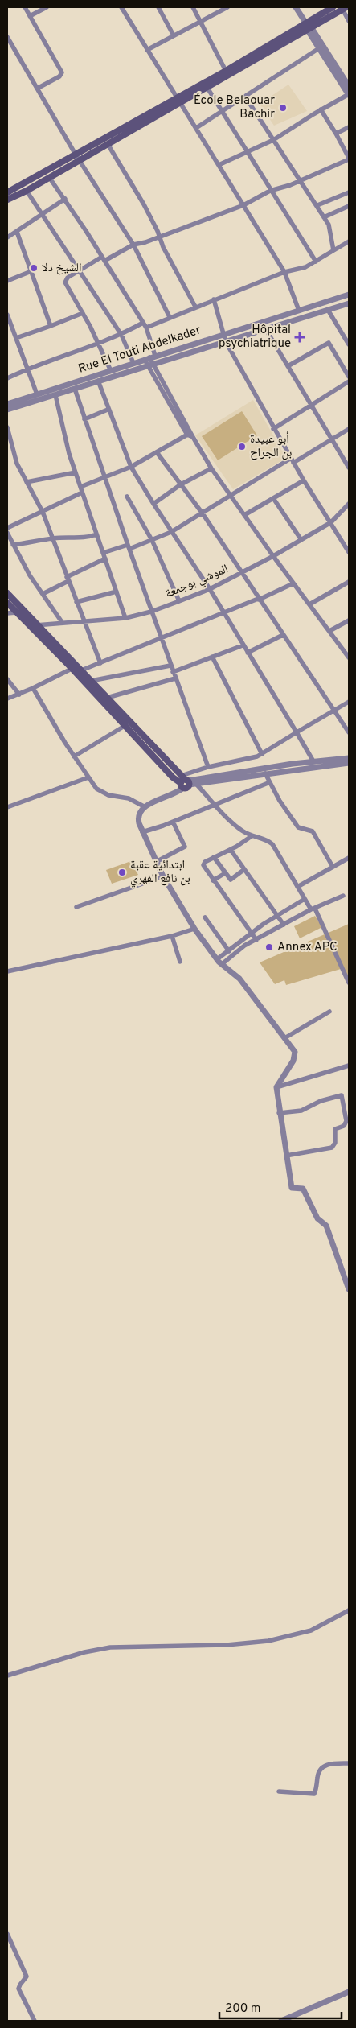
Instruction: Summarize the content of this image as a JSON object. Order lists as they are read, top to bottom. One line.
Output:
{"streets":{"street":["Rue El Touti Abdelkader","الموشي بوجمعة"]},"places":{"other":["École Belaouar Bachir","الشيخ دلا","أبو عبيدة بن الجراح","ابتدائية عقبة بن نافع الفهري","Annex APC"],"health":["Hôpital psychiatrique"]},"scale_bar":"200 m"}
